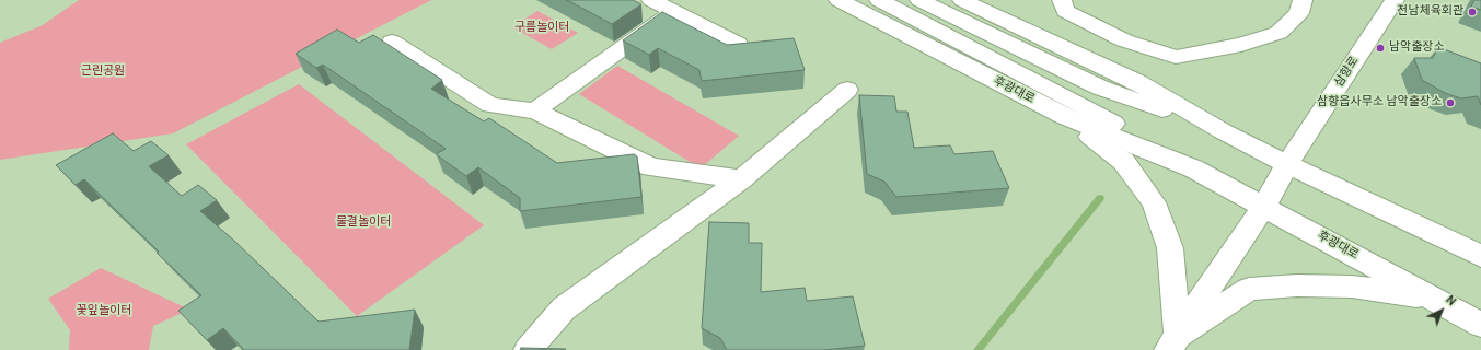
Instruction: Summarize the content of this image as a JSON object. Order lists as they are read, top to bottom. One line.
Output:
{"streets":{"street":["삼향로","후광대로"]},"crossings":[["삼향로","후광대로"]],"parks":["구름놀이터","근린공원","물결놀이터","꽃잎놀이터"],"places":["전남체육회관","남악출장소","삼향읍사무소 남악출장소"],"north":"top right"}
